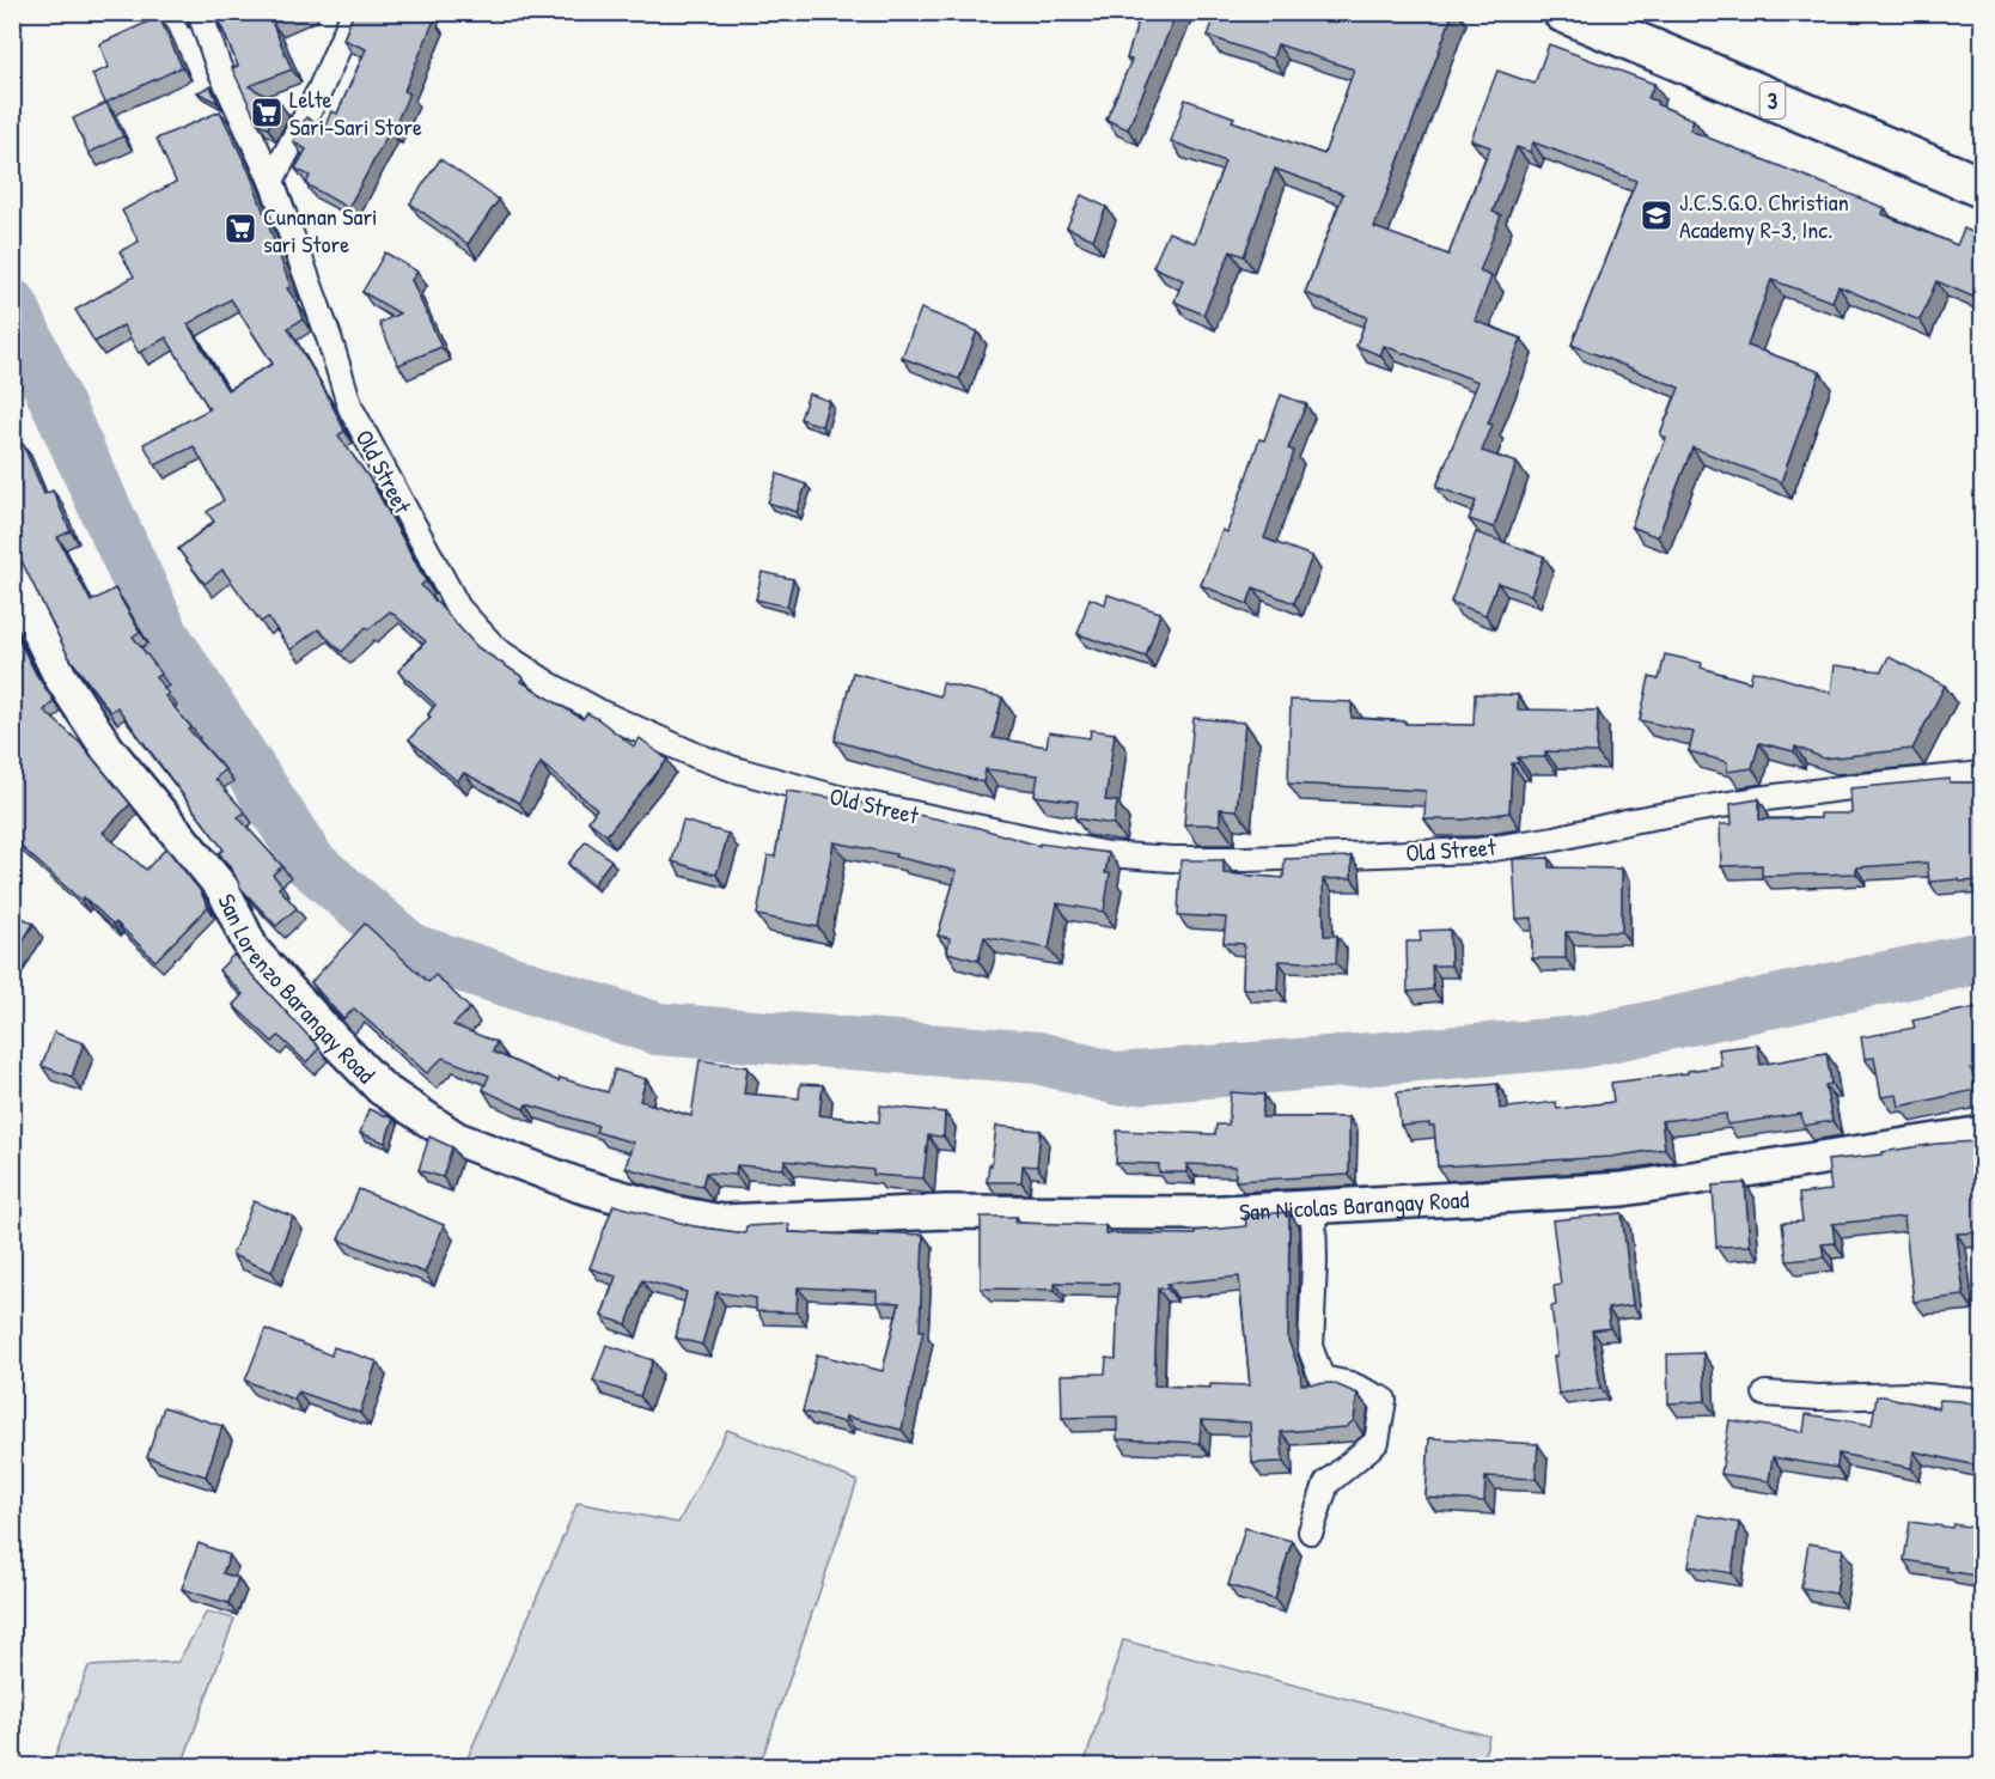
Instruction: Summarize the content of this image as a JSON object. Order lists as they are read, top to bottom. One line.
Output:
{"streets":{"highway":["3"],"street":["Old Street","San Lorenzo Barangay Road","San Nicolas Barangay Road"]},"crossings":[["San Lorenzo Barangay Road","San Nicolas Barangay Road"]],"places":{"supermarket":["Lelte Sari-Sari Store","Cunanan Sari sari Store"],"school or university":["J.C.S.G.O. Christian Academy R-3, Inc."]}}
